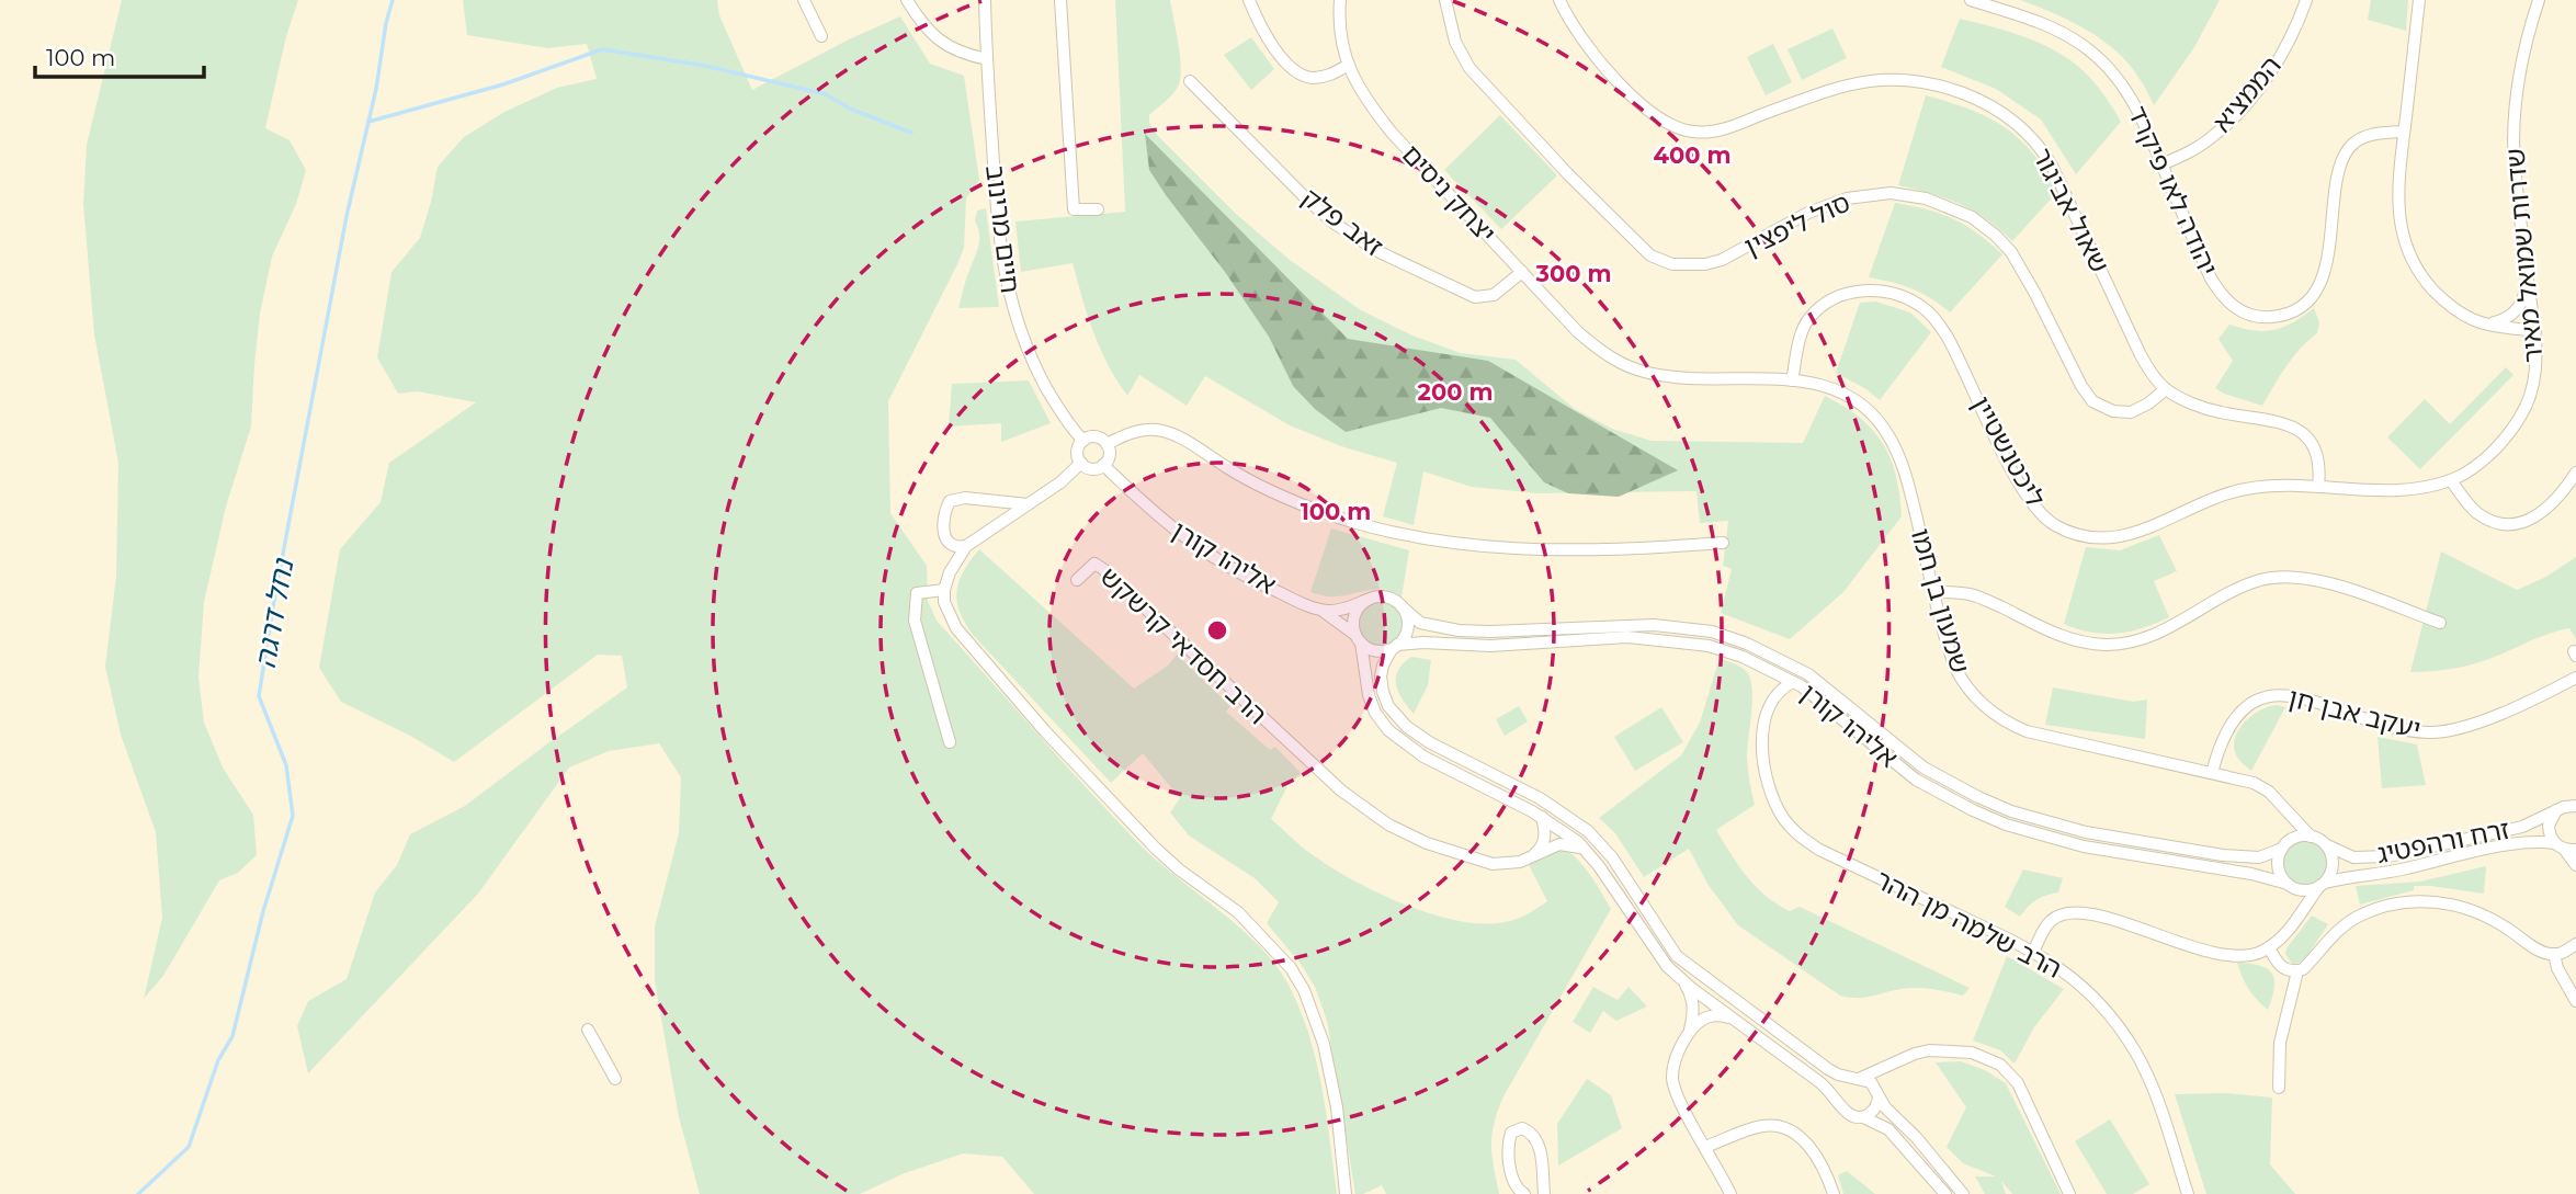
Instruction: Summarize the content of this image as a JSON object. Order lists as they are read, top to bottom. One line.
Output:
{"streets":{"street":["הממציא","יהודה לאו פיקרד","יצחק ניסים","שאול אביגור","זאב פלק","סול ליפצין","חיים מרינוב","שדרות שמואל מאיר","ליכטנשטיין","אליהו קורן","שמעון בן חמו","הרב חסדאי קרשקש","יעקב אבן חן","זרח ורהפטיג","הרב שלמה מן ההר"]},"crossings":[["הממציא","יהודה לאו פיקרד"],["יצחק ניסים","זאב פלק"],["יצחק ניסים","ליכטנשטיין"],["יצחק ניסים","שמעון בן חמו"],["שאול אביגור","סול ליפצין"],["שאול אביגור","ליכטנשטיין"],["חיים מרינוב","אליהו קורן"],["שדרות שמואל מאיר","ליכטנשטיין"],["ליכטנשטיין","שמעון בן חמו"],["אליהו קורן","שמעון בן חמו"],["אליהו קורן","זרח ורהפטיג"],["אליהו קורן","הרב שלמה מן ההר"],["שמעון בן חמו","יעקב אבן חן"],["שמעון בן חמו","זרח ורהפטיג"]],"water":["נחל דרגה"],"scale_bar":"100 m","rings":["400 m","300 m","200 m","100 m"]}
